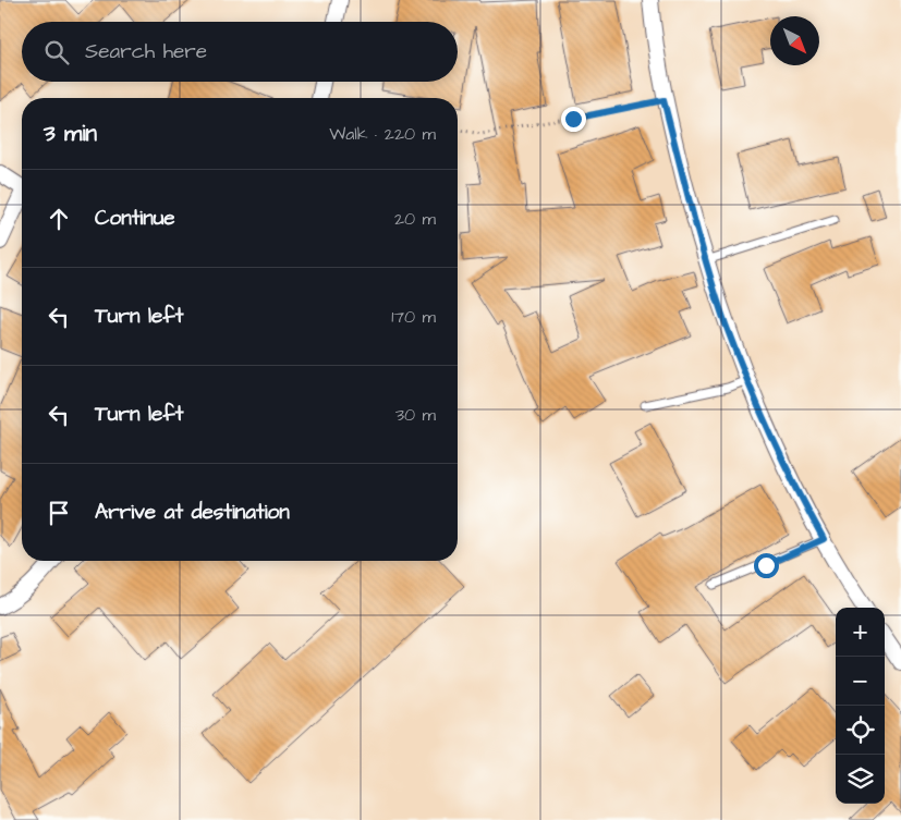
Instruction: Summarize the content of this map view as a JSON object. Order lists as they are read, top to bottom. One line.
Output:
{"north":"bottom right","page":{"search":"Search here","heading":["3 min","Walk · 220 m"],"list":[["Continue","20 m"],["Turn left","170 m"],["Turn left","30 m"],"Arrive at destination"],"map_buttons":["+","−"]}}
